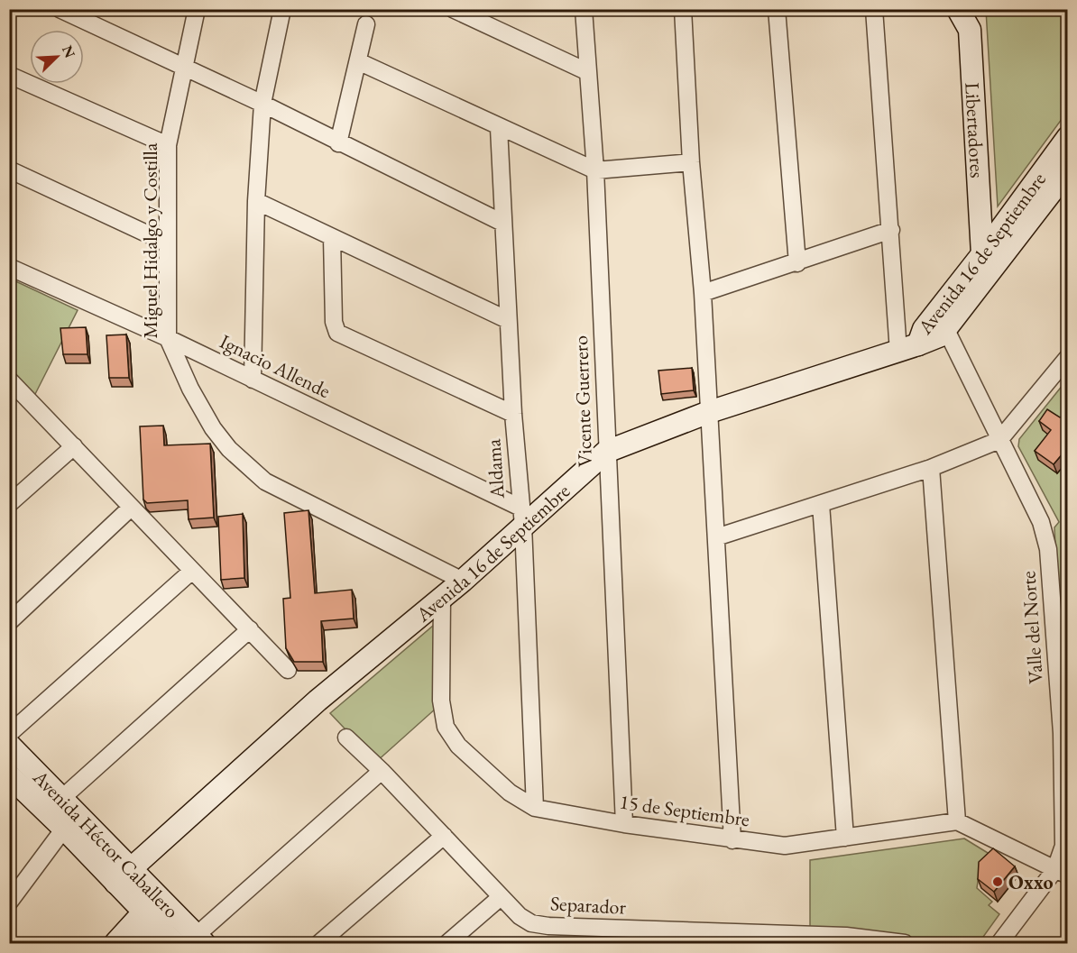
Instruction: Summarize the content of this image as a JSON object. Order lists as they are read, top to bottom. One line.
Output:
{"streets":{"street":["Libertadores","Miguel Hidalgo y Costilla","Avenida 16 de Septiembre","Ignacio Allende","Vicente Guerrero","Aldama","Valle del Norte","15 de Septiembre","Avenida Héctor Caballero","Separador"]},"crossings":[["Libertadores","Avenida 16 de Septiembre"],["Miguel Hidalgo y Costilla","Avenida 16 de Septiembre"],["Miguel Hidalgo y Costilla","Ignacio Allende"],["Avenida 16 de Septiembre","Ignacio Allende"],["Avenida 16 de Septiembre","Vicente Guerrero"],["Avenida 16 de Septiembre","Aldama"],["Avenida 16 de Septiembre","Valle del Norte"],["Avenida 16 de Septiembre","15 de Septiembre"],["Avenida 16 de Septiembre","Avenida Héctor Caballero"],["Ignacio Allende","Aldama"],["Vicente Guerrero","15 de Septiembre"],["Aldama","15 de Septiembre"]],"places":["Oxxo"],"north":"top right"}
